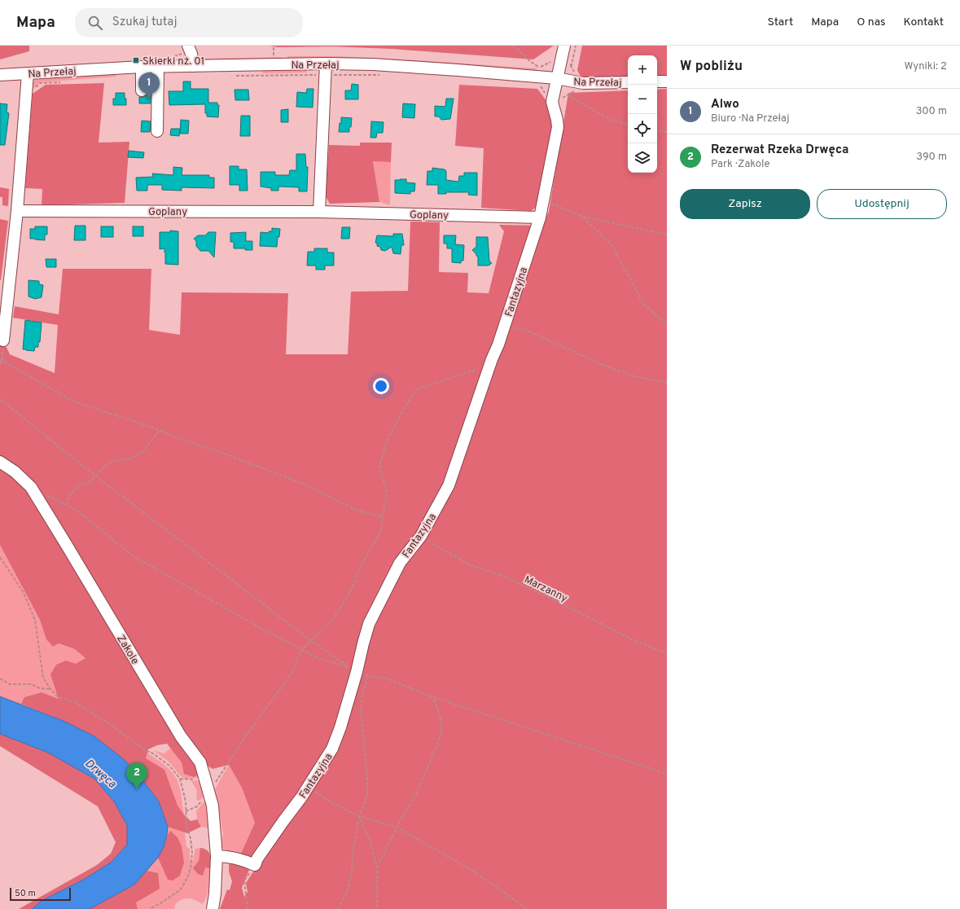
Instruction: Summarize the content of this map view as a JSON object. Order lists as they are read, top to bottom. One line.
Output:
{"streets":{"street":["Na Przełaj","Goplany","Fantazyjna","Zakole"],"path":["Marzanny"]},"crossings":[["Na Przełaj","Fantazyjna"],["Goplany","Fantazyjna"],["Fantazyjna","Marzanny"]],"water":["Drwęca"],"places":{"transit":["Skierki nż. 01"]},"scale_bar":"50 m","page":{"header":"Mapa","search":"Szukaj tutaj","nav":["Start","Mapa","O nas","Kontakt"],"heading":["W pobliżu","Wyniki: 2"],"map_buttons":["+","−"],"pins":["1","2"],"list":[{"mark":"1","name":"Alwo","note":"Biuro · Na Przełaj","value":"300 m"},{"mark":"2","name":"Rezerwat Rzeka Drwęca","note":"Park · Zakole","value":"390 m"}],"buttons":["Zapisz","Udostępnij"],"scale":"50 m"}}
